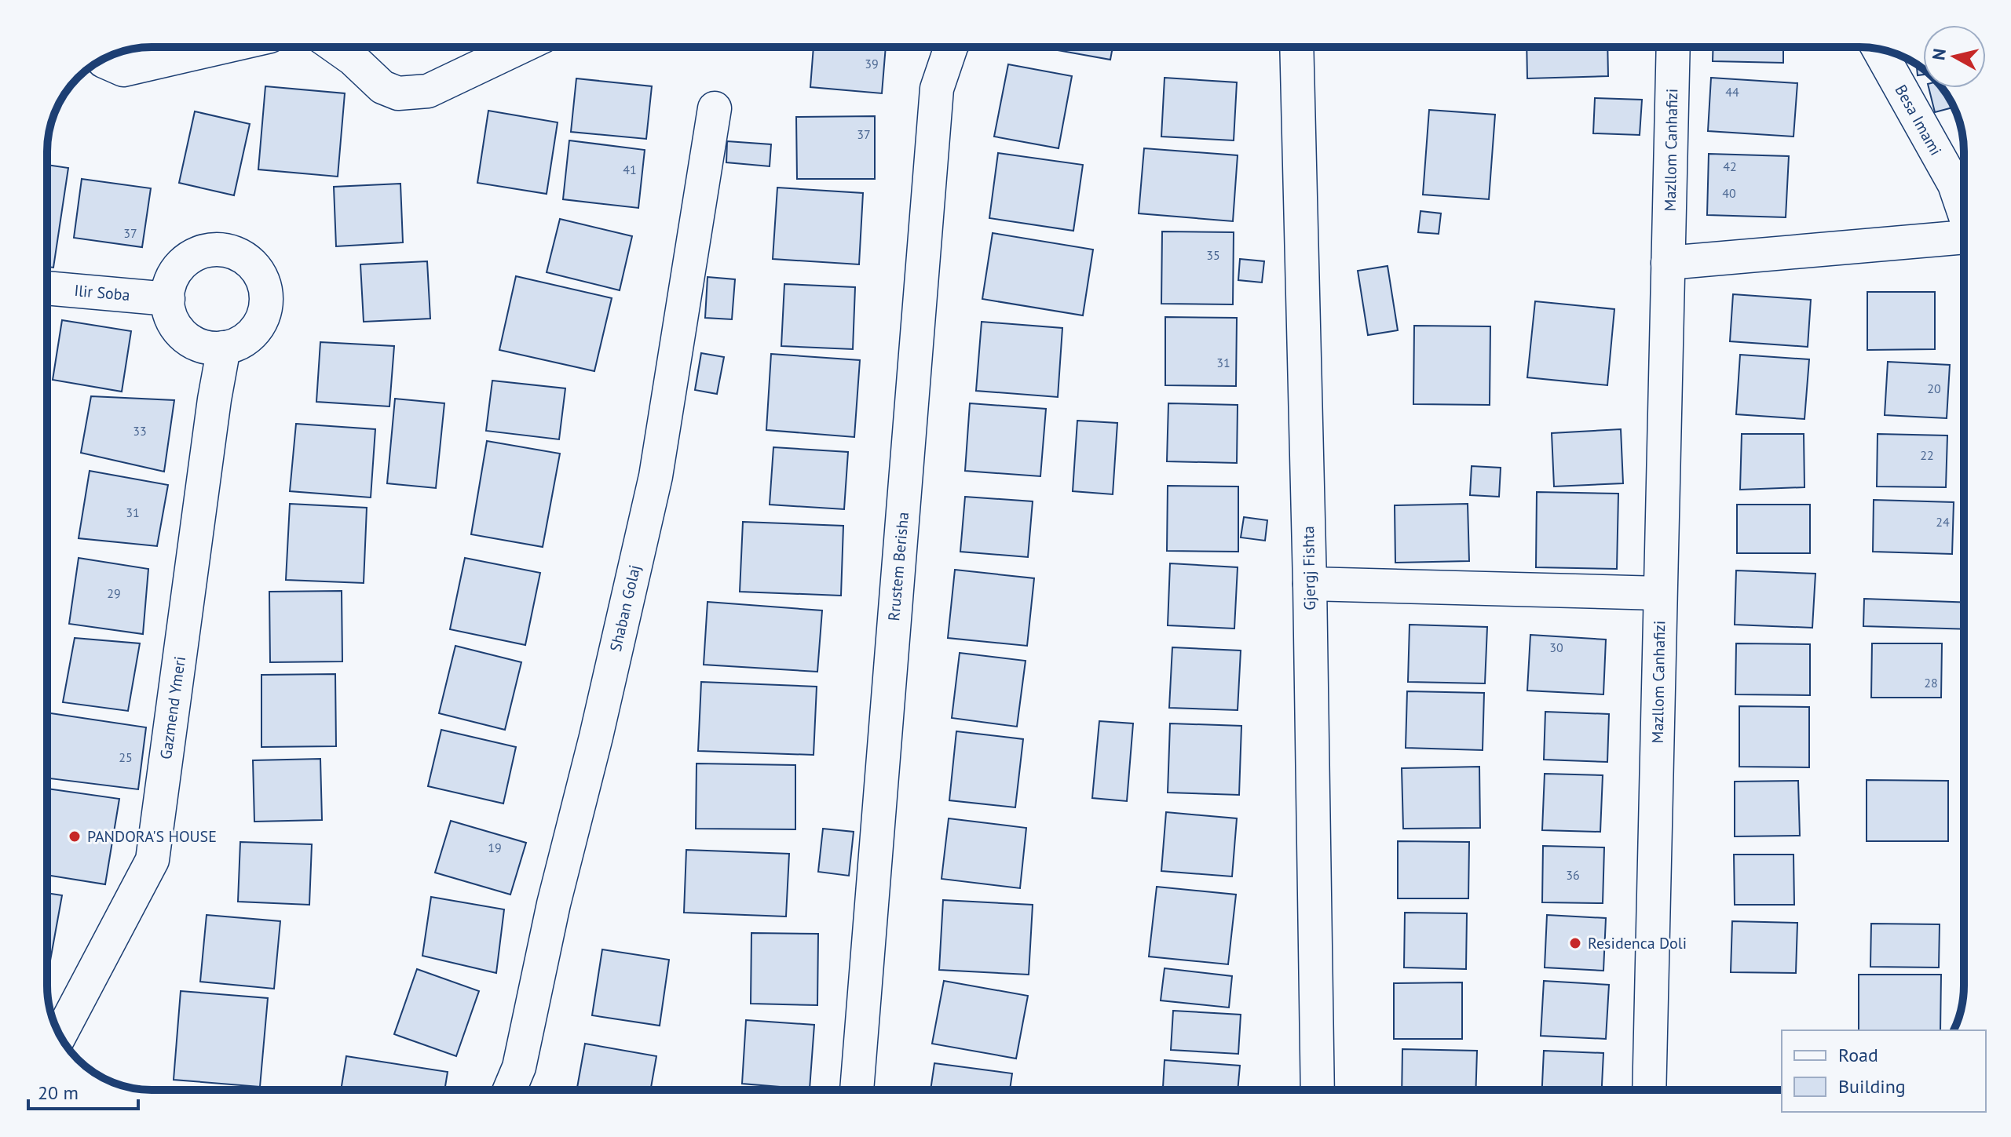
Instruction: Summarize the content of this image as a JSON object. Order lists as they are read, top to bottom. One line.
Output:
{"streets":{"street":["Besa Imami","Mazllom Canhafizi","Ilir Soba","Rrustem Berisha","Gjergj Fishta","Shaban Golaj","Gazmend Ymeri"]},"crossings":[["Ilir Soba","Gazmend Ymeri"]],"places":["PANDORA'S HOUSE","Residenca Doli"],"house_numbers":["39","44","37","42","41","40","37","35","31","20","33","22","31","24","29","30","28","25","19","36"],"legend":["Road","Building"],"scale_bar":"20 m","north":"left"}
